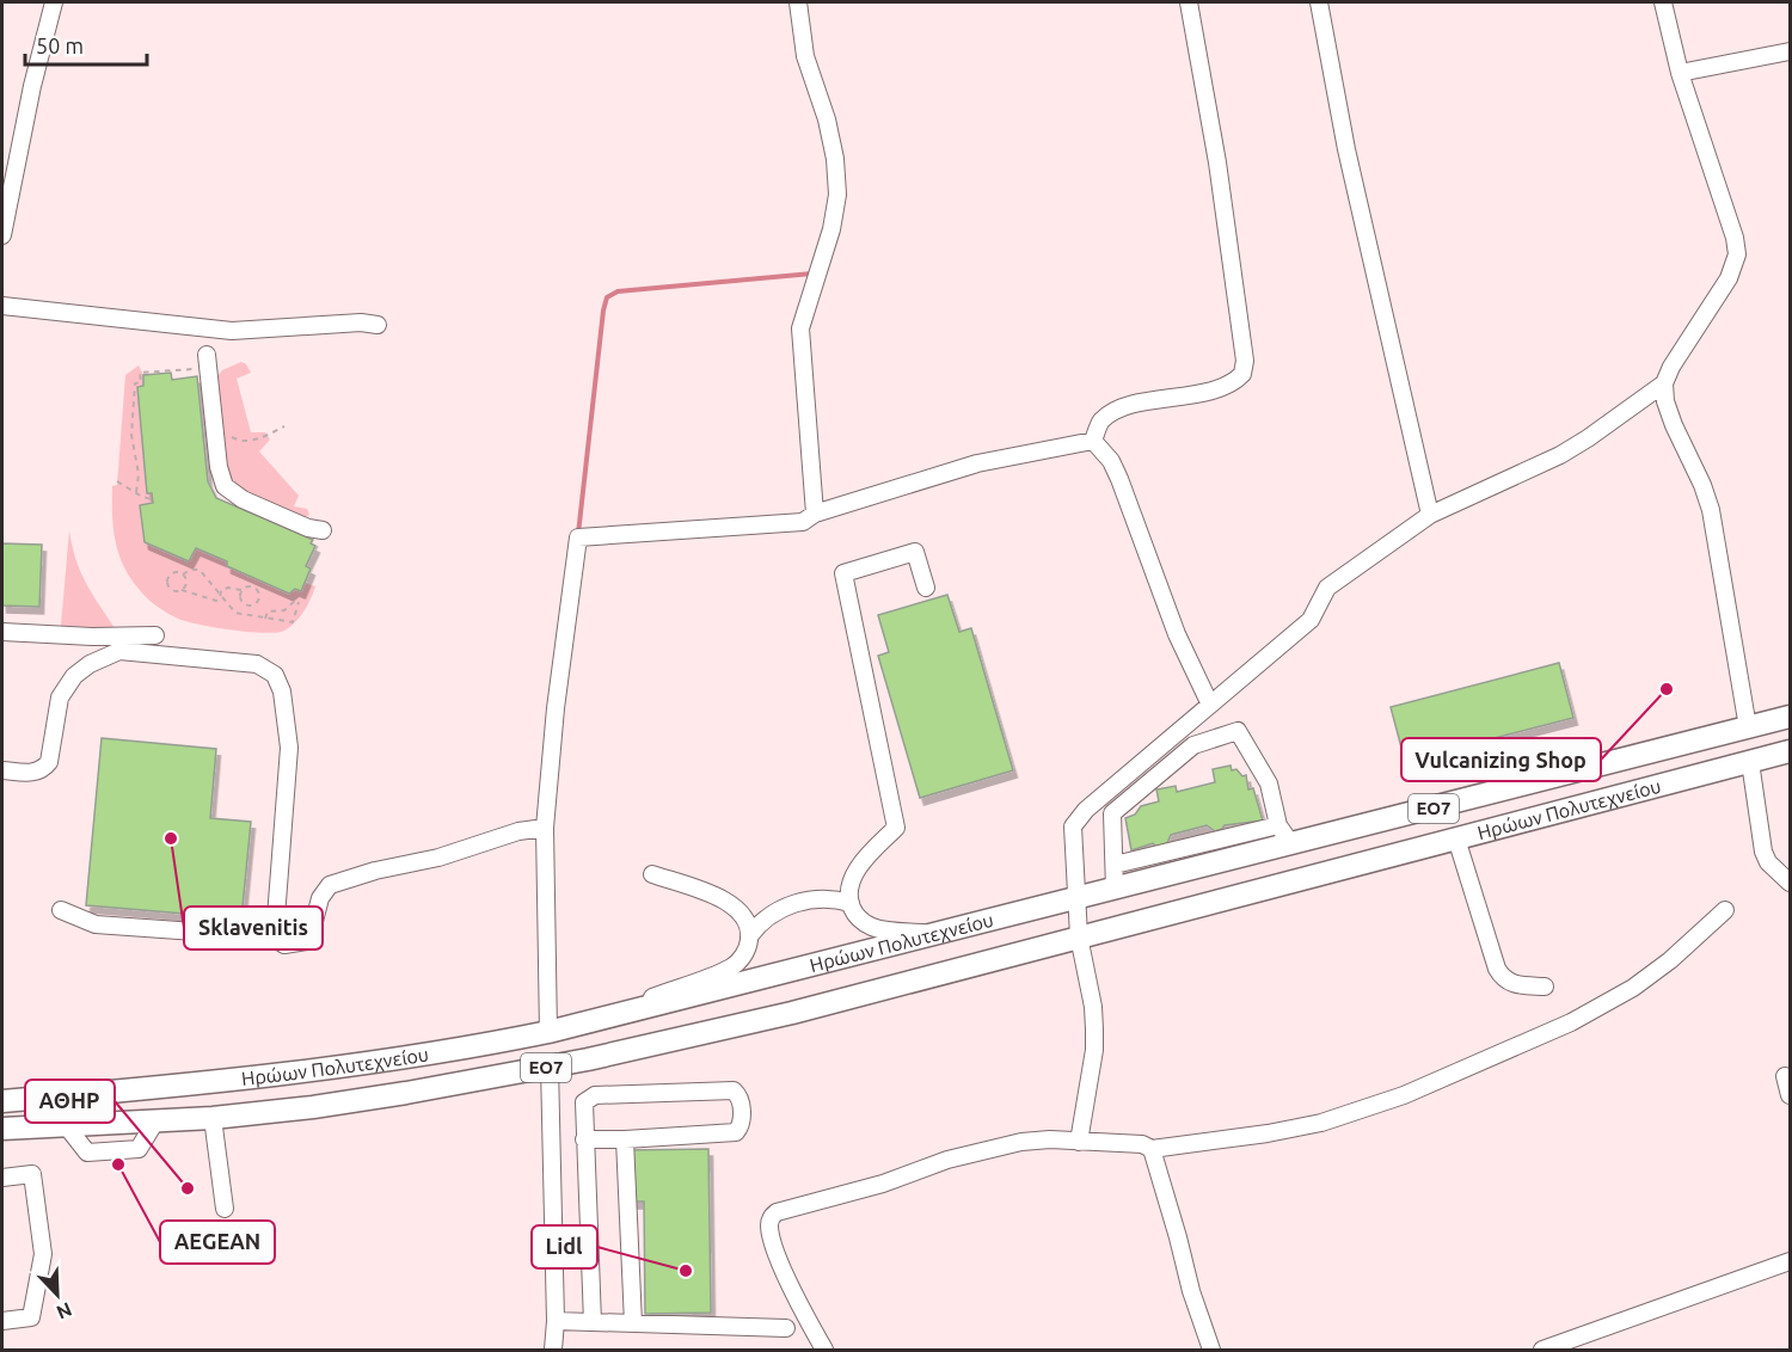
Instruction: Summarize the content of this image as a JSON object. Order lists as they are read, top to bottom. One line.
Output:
{"streets":{"main road":["ΕΟ7","Ηρώων Πολυτεχνείου"]},"places":["Vulcanizing Shop","Sklavenitis","AEGEAN","ΑΘΗΡ","Lidl"],"scale_bar":"50 m","north":"bottom right"}
